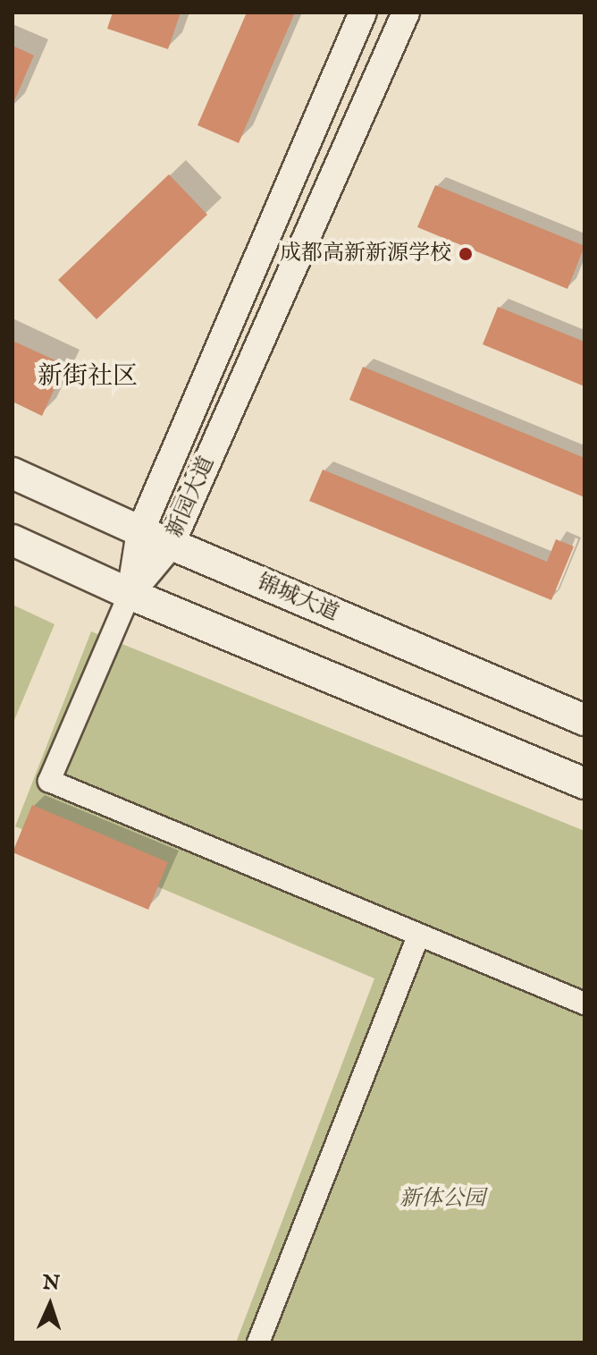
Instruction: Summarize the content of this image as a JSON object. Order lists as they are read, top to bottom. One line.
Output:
{"streets":{"main road":["锦城大道"],"street":["新园大道"]},"crossings":[["新园大道","锦城大道"]],"districts":["新街社区"],"parks":["新体公园"],"places":["成都高新新源学校"],"north":"top"}
